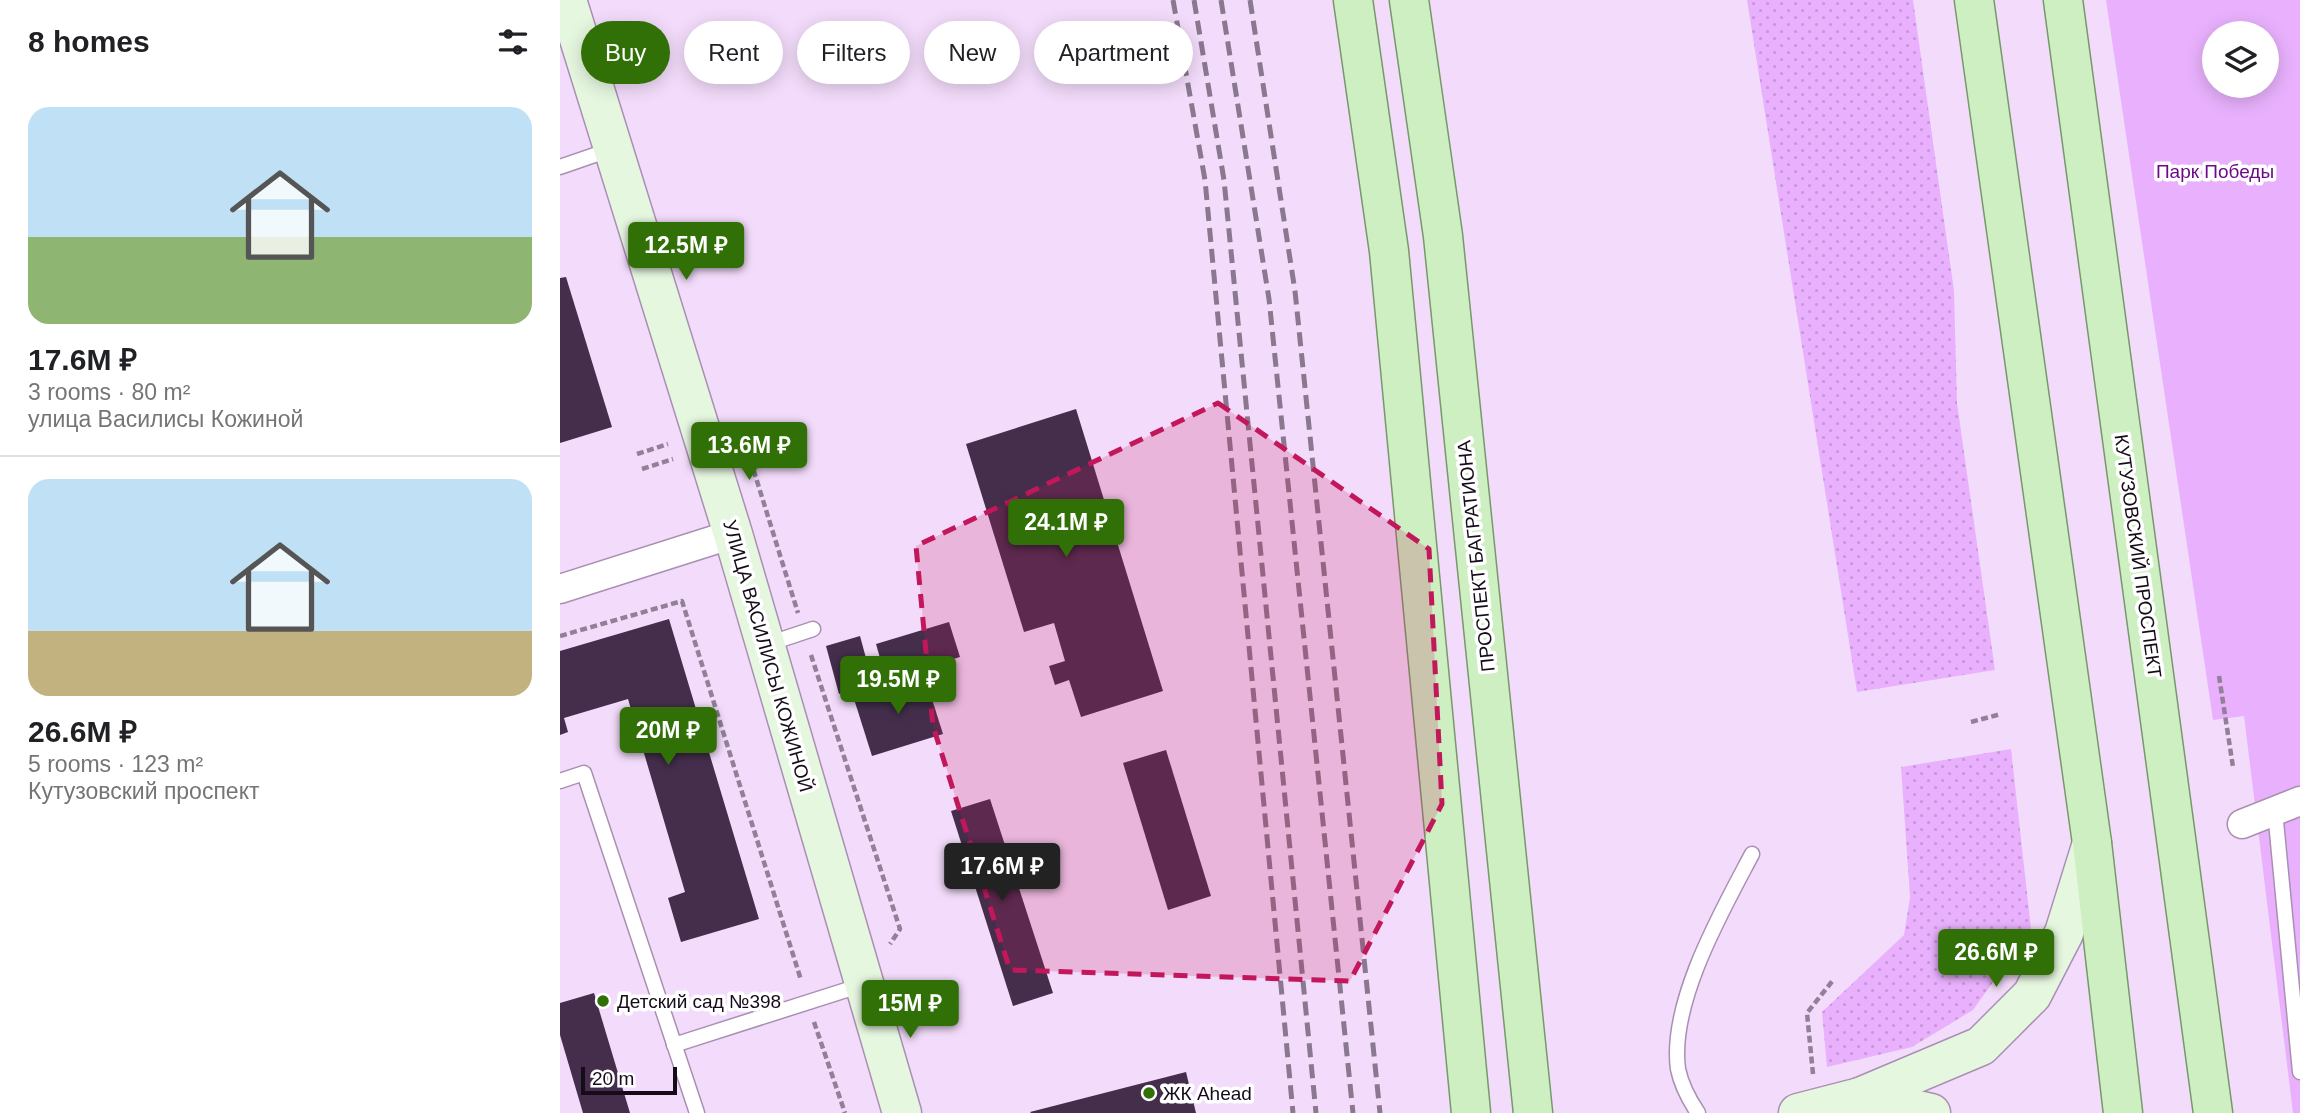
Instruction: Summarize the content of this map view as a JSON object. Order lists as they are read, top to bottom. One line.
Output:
{"streets":{"main road":["ПРОСПЕКТ БАГРАТИОНА","КУТУЗОВСКИЙ ПРОСПЕКТ"],"street":["УЛИЦА ВАСИЛИСЫ КОЖИНОЙ"]},"parks":["Парк Победы"],"places":["Детский сад №398","ЖК Ahead"],"scale_bar":"20 m","page":{"heading":"8 homes","chip":["Buy","Rent","Filters","New","Apartment"],"list":[{"name":"17.6M ₽","note":"3 rooms · 80 m² · улица Василисы Кожиной"},{"name":"26.6M ₽","note":"5 rooms · 123 m² · Кутузовский проспект"}],"price":["12.5M ₽","13.6M ₽","24.1M ₽","19.5M ₽","20M ₽","17.6M ₽","26.6M ₽","15M ₽"],"scale":"20 m"}}
